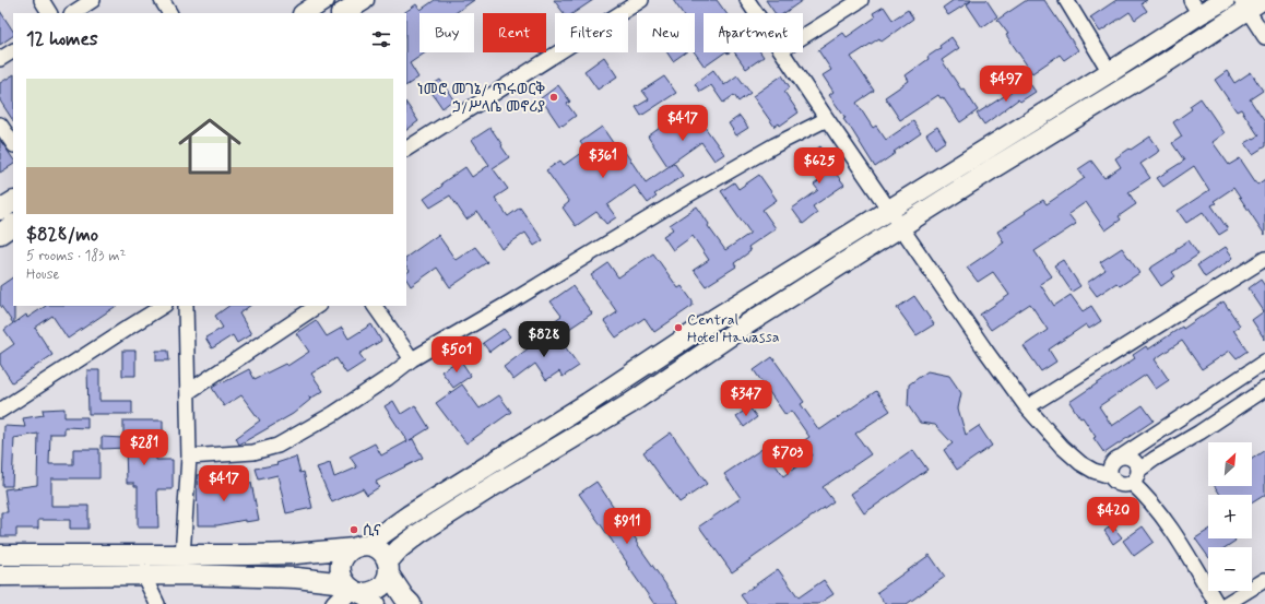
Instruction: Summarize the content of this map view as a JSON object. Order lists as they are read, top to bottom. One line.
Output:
{"places":["ነመሮ መገኔ/ ጥሩወርቅ ኃ/ሥላሴ መኖሪያ","Central Hotel Hawassa","ሲና"],"north":"top right","page":{"chip":["Buy","Rent","Filters","New","Apartment"],"heading":"12 homes","price":["$497","$417","$361","$625","$828","$501","$347","$281","$703","$417","$420","$911"],"list":[{"name":"$828/mo","note":"5 rooms · 183 m² · House"}],"map_buttons":["+","−"]}}
